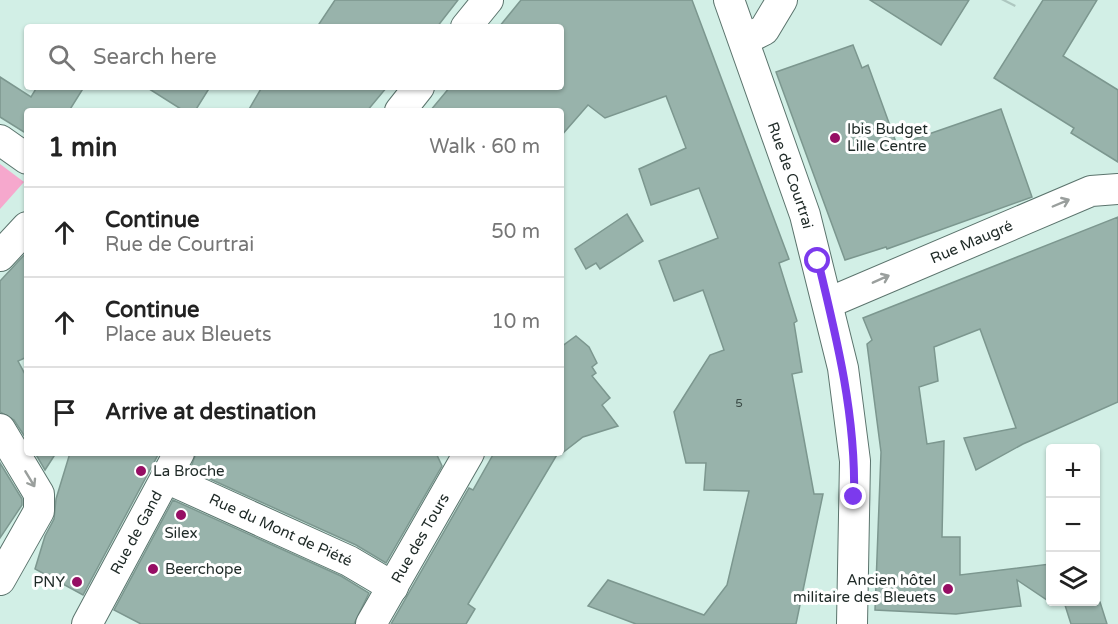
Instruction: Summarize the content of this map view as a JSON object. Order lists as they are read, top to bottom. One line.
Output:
{"streets":{"street":["Rue de Courtrai","Rue Maugré","Rue du Mont de Piété","Rue de Gand","Rue des Tours"]},"crossings":[["Rue de Courtrai","Rue Maugré"],["Rue du Mont de Piété","Rue de Gand"],["Rue du Mont de Piété","Rue des Tours"]],"one_way":["Rue Maugré"],"places":["Ibis Budget Lille Centre","La Broche","Silex","Beerchope","PNY","Ancien hôtel militaire des Bleuets"],"house_numbers":["5"],"page":{"search":"Search here","heading":["1 min","Walk · 60 m"],"list":[["Continue","Rue de Courtrai","50 m"],["Continue","Place aux Bleuets","10 m"],"Arrive at destination"],"map_buttons":["+","−"]}}
